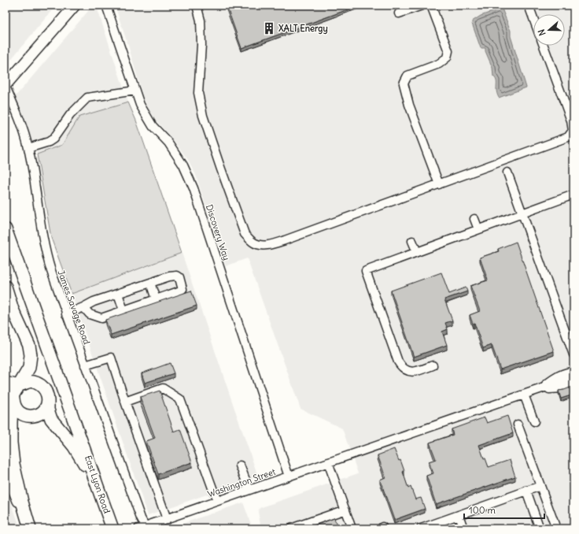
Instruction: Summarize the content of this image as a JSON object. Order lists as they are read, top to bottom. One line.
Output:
{"streets":{"highway":["East Lyon Road"],"street":["Discovery Way","James Savage Road","Washington Street"]},"crossings":[["Discovery Way","Washington Street"],["James Savage Road","Washington Street"]],"places":{"building":["XALT Energy"]},"scale_bar":"100 m","north":"left"}
